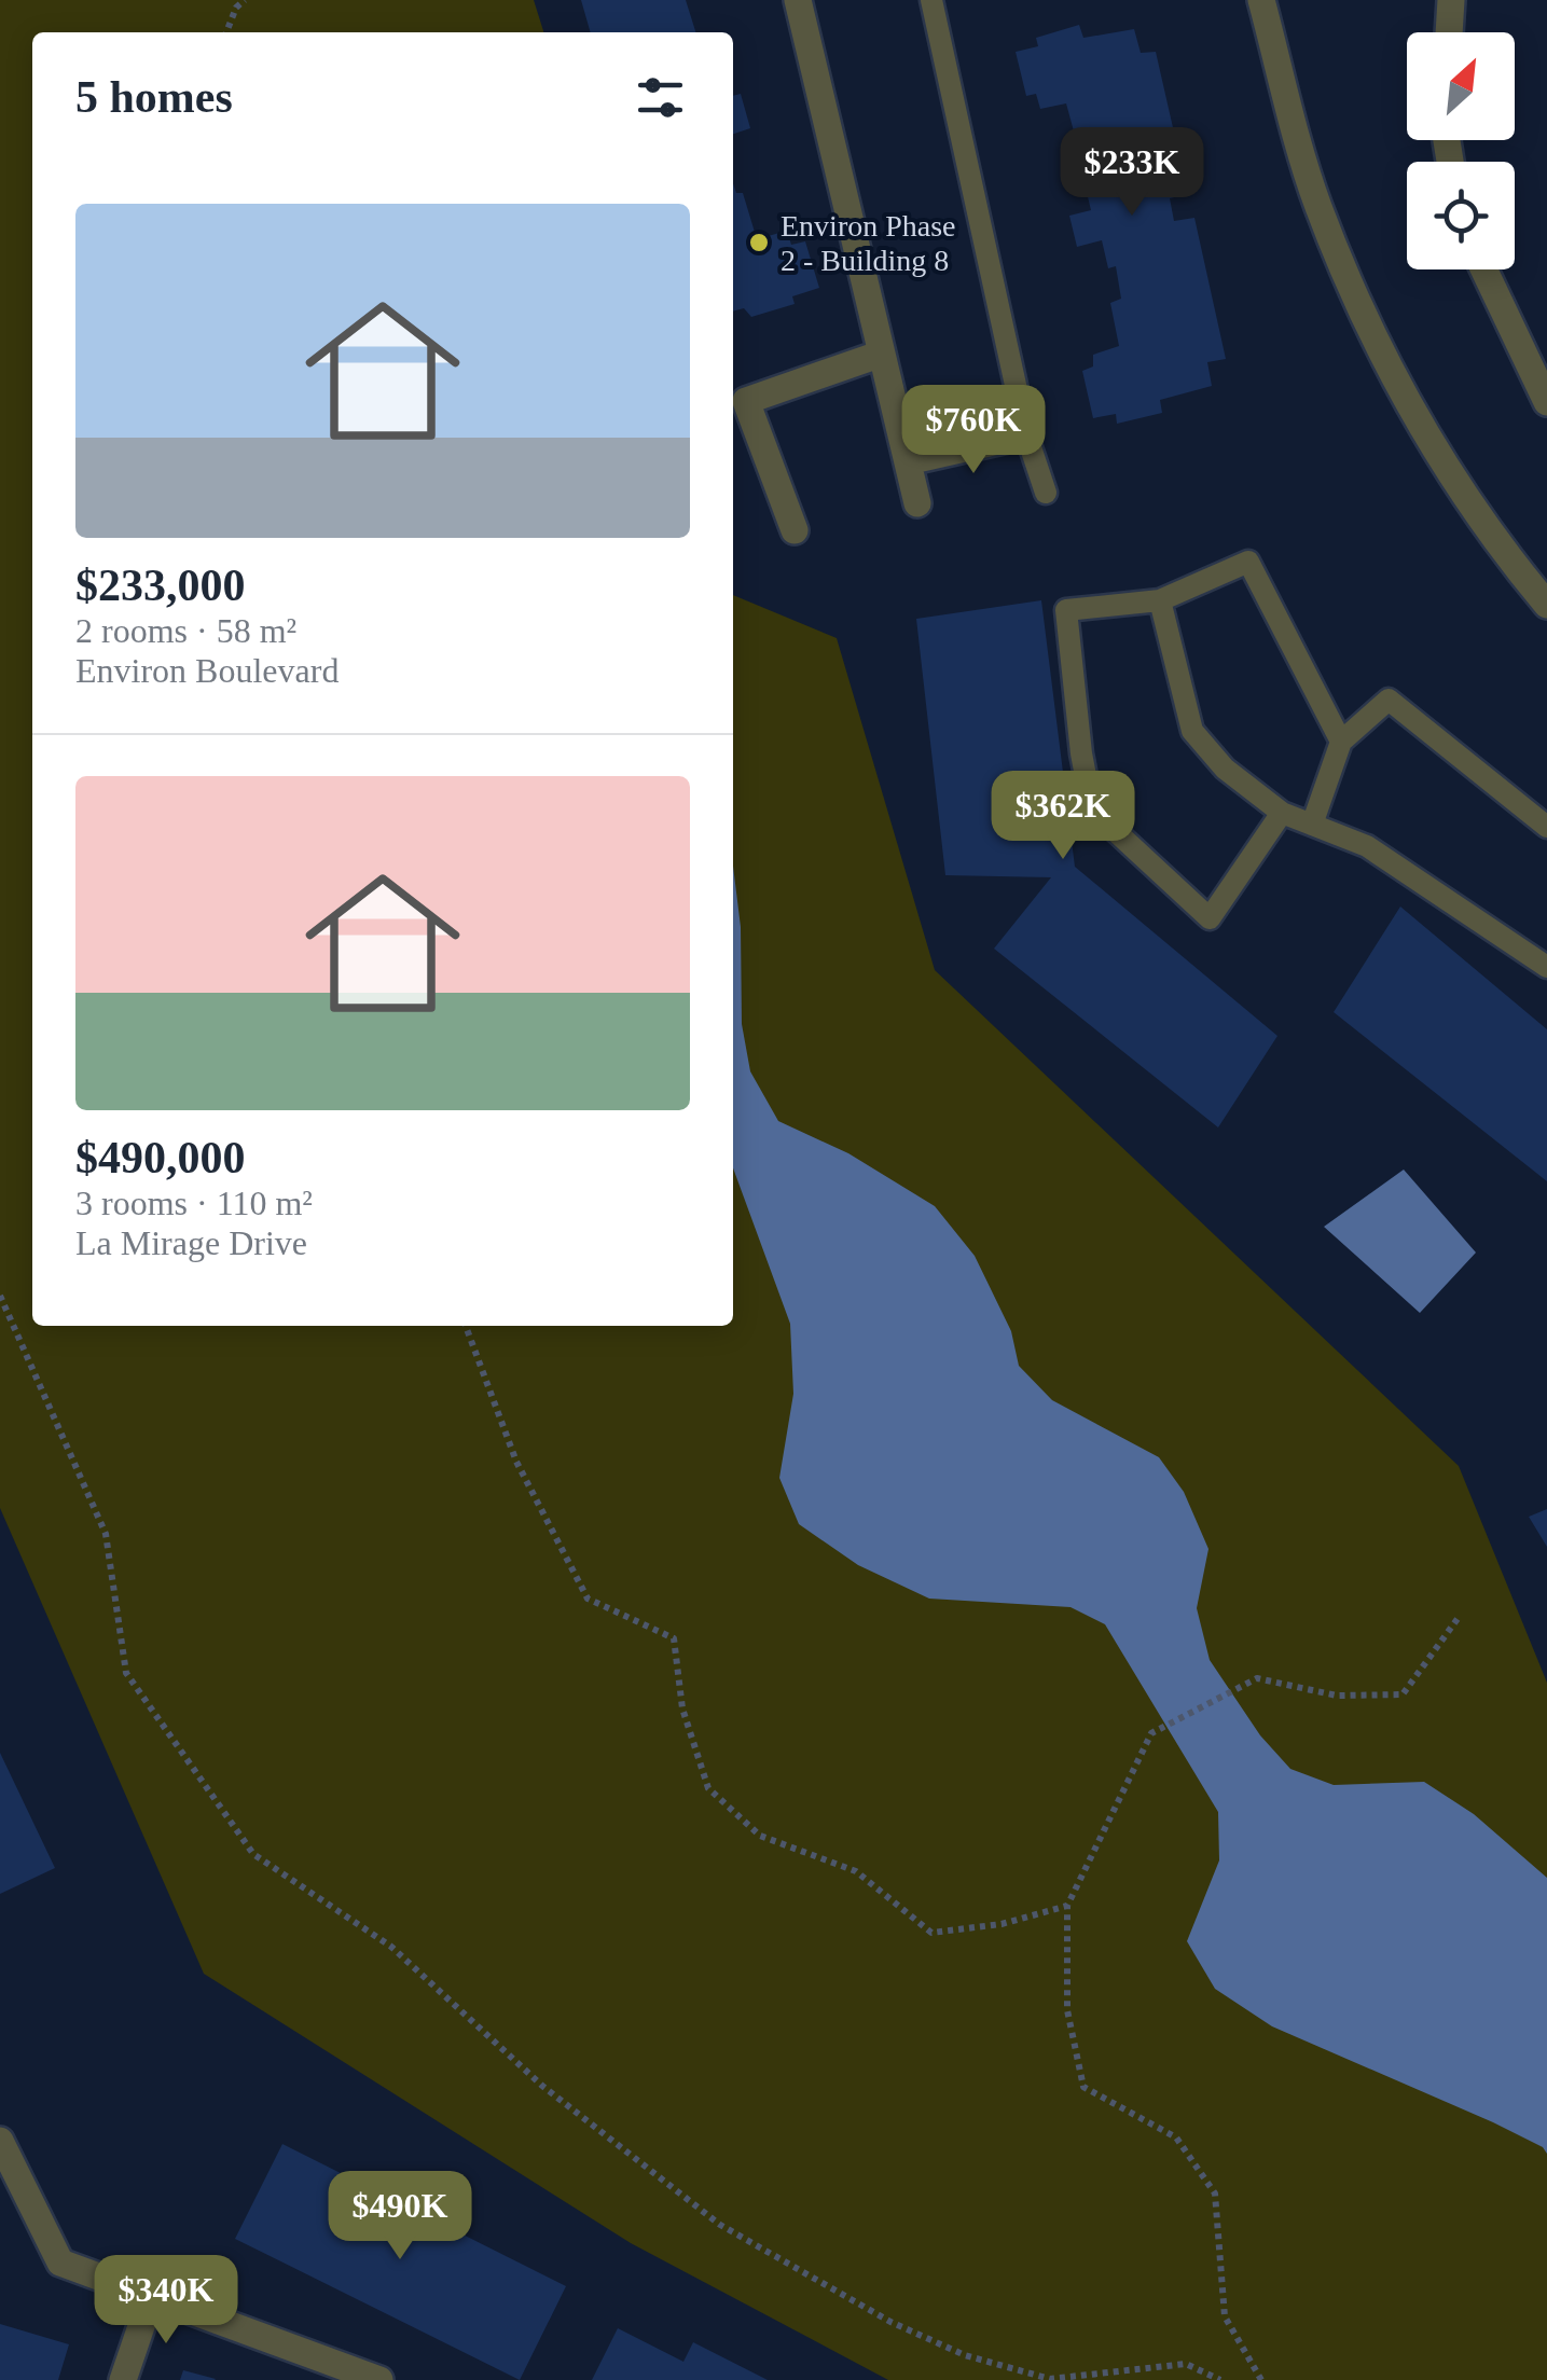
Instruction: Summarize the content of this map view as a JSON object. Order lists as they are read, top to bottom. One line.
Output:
{"places":["Environ Phase 2 - Building 8"],"north":"top right","page":{"heading":"5 homes","price":["$233K","$760K","$362K","$490K","$340K"],"list":[{"name":"$233,000","note":"2 rooms · 58 m² · Environ Boulevard"},{"name":"$490,000","note":"3 rooms · 110 m² · La Mirage Drive"}]}}
